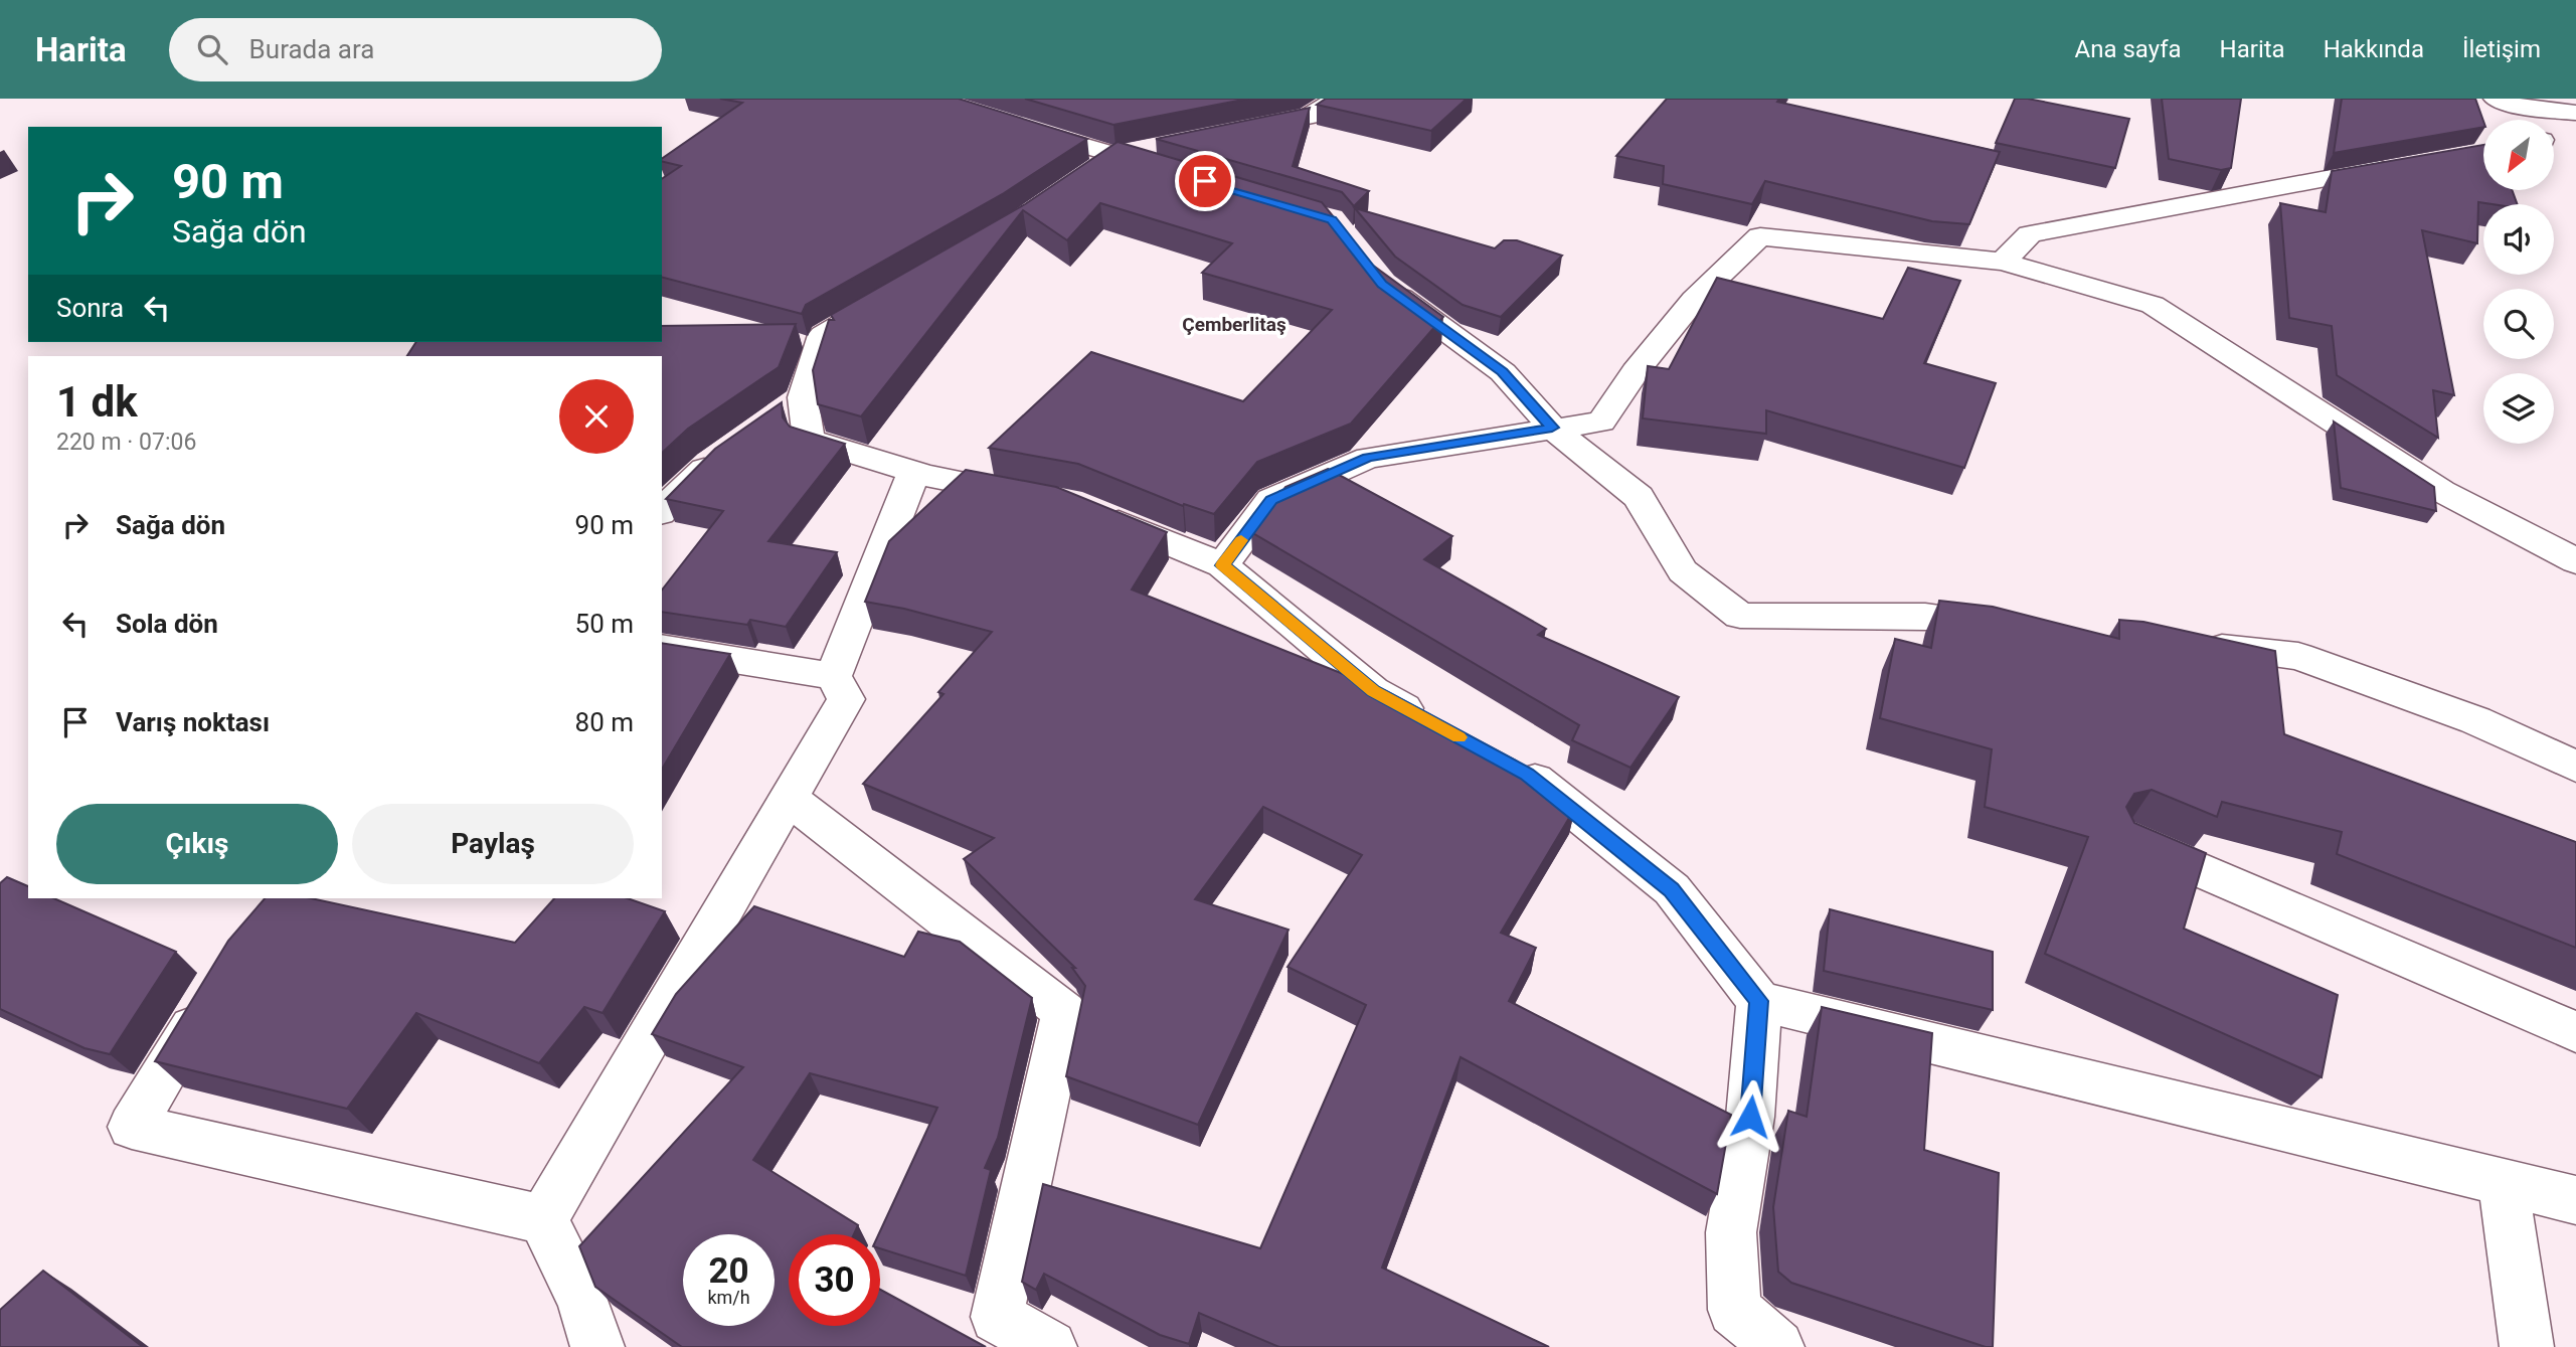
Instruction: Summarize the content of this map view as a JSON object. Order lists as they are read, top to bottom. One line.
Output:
{"districts":["Çemberlitaş"],"north":"bottom left","page":{"header":"Harita","search":"Burada ara","nav":["Ana sayfa","Harita","Hakkında","İletişim"],"turn":["90 m","Sağa dön"],"then":"Sonra","heading":["1 dk","220 m · 07:06"],"list":[{"name":"Sağa dön","value":"90 m"},{"name":"Sola dön","value":"50 m"},{"name":"Varış noktası","value":"80 m"}],"buttons":["Çıkış","Paylaş"],"speed":"20 km/h","limit":"30"}}
